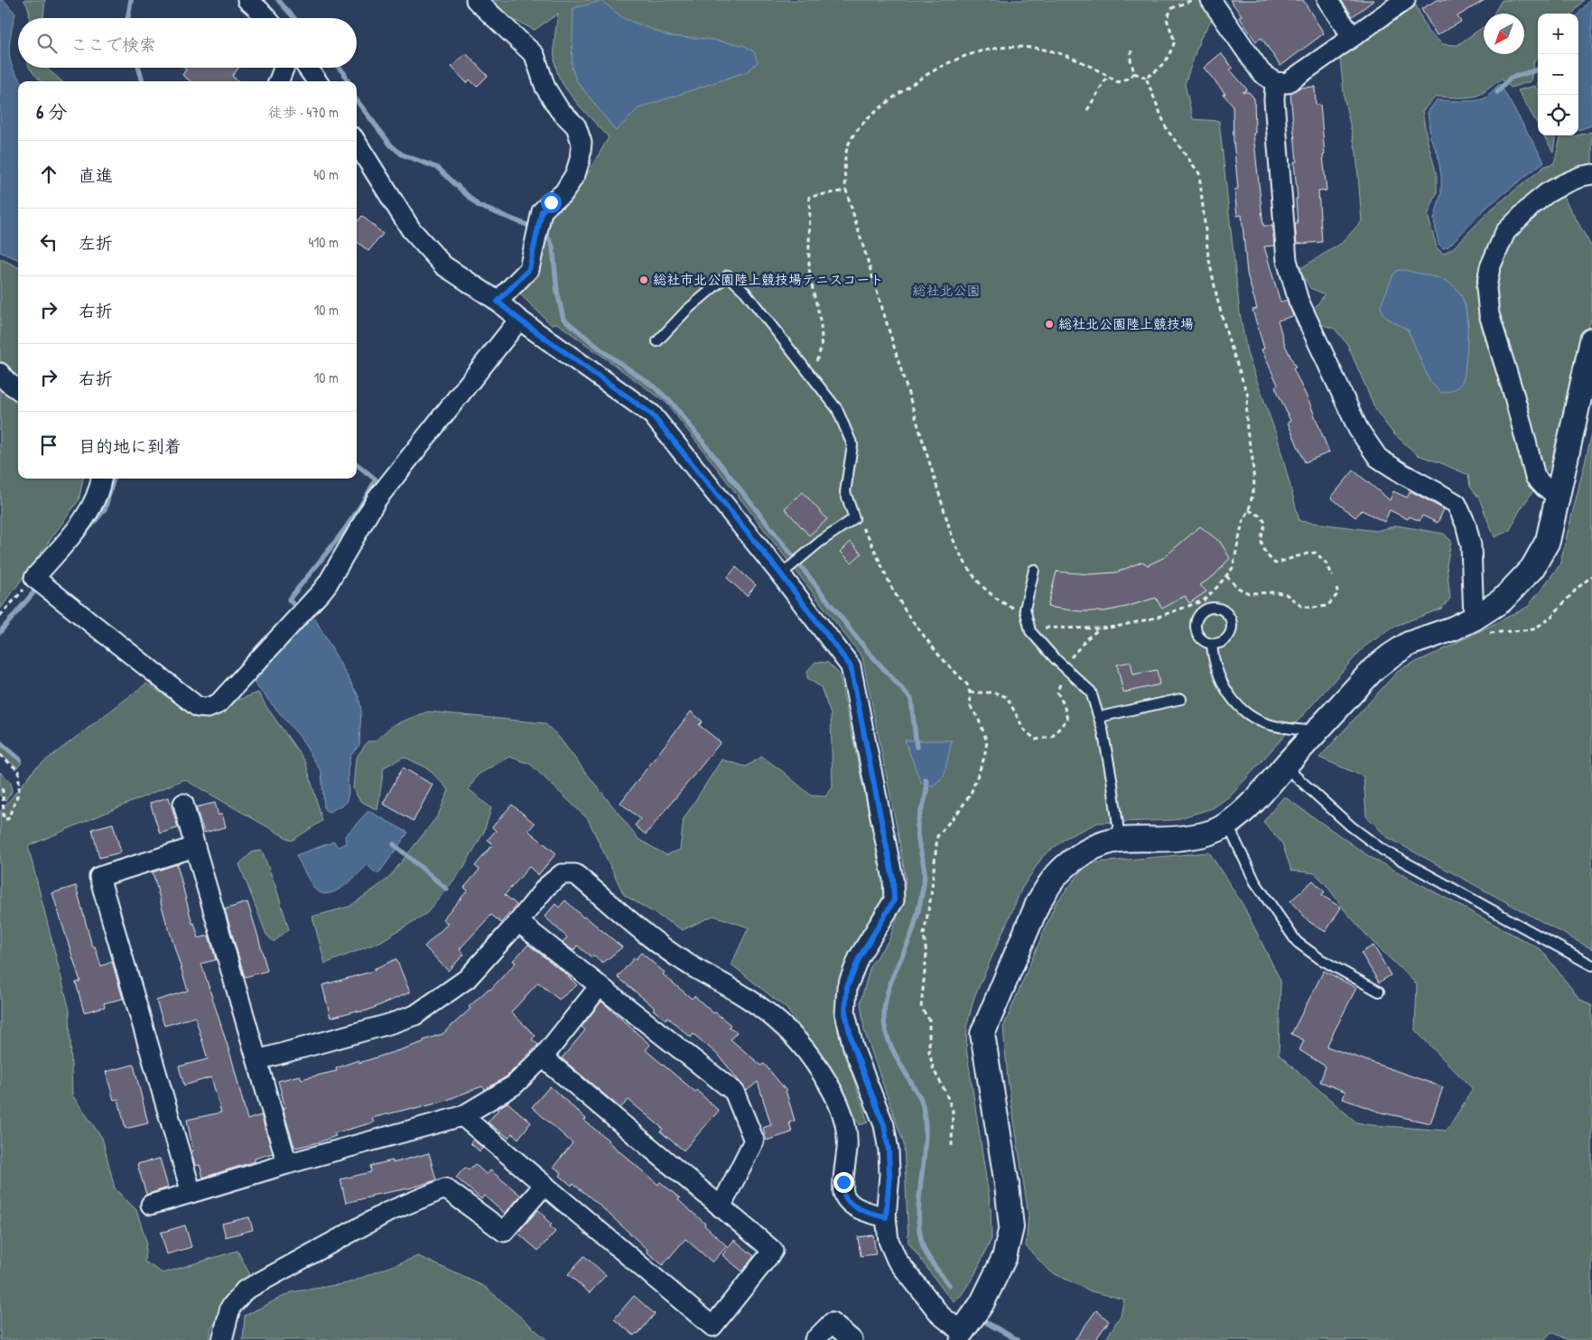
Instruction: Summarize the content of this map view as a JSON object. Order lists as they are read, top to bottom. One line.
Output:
{"parks":["総社北公園"],"places":["総社市北公園陸上競技場テニスコート","総社北公園陸上競技場"],"north":"bottom left","page":{"map_buttons":["+","−"],"search":"ここで検索","heading":["6 分","徒歩 · 470 m"],"list":[["直進","40 m"],["左折","410 m"],["右折","10 m"],["右折","10 m"],"目的地に到着"]}}
